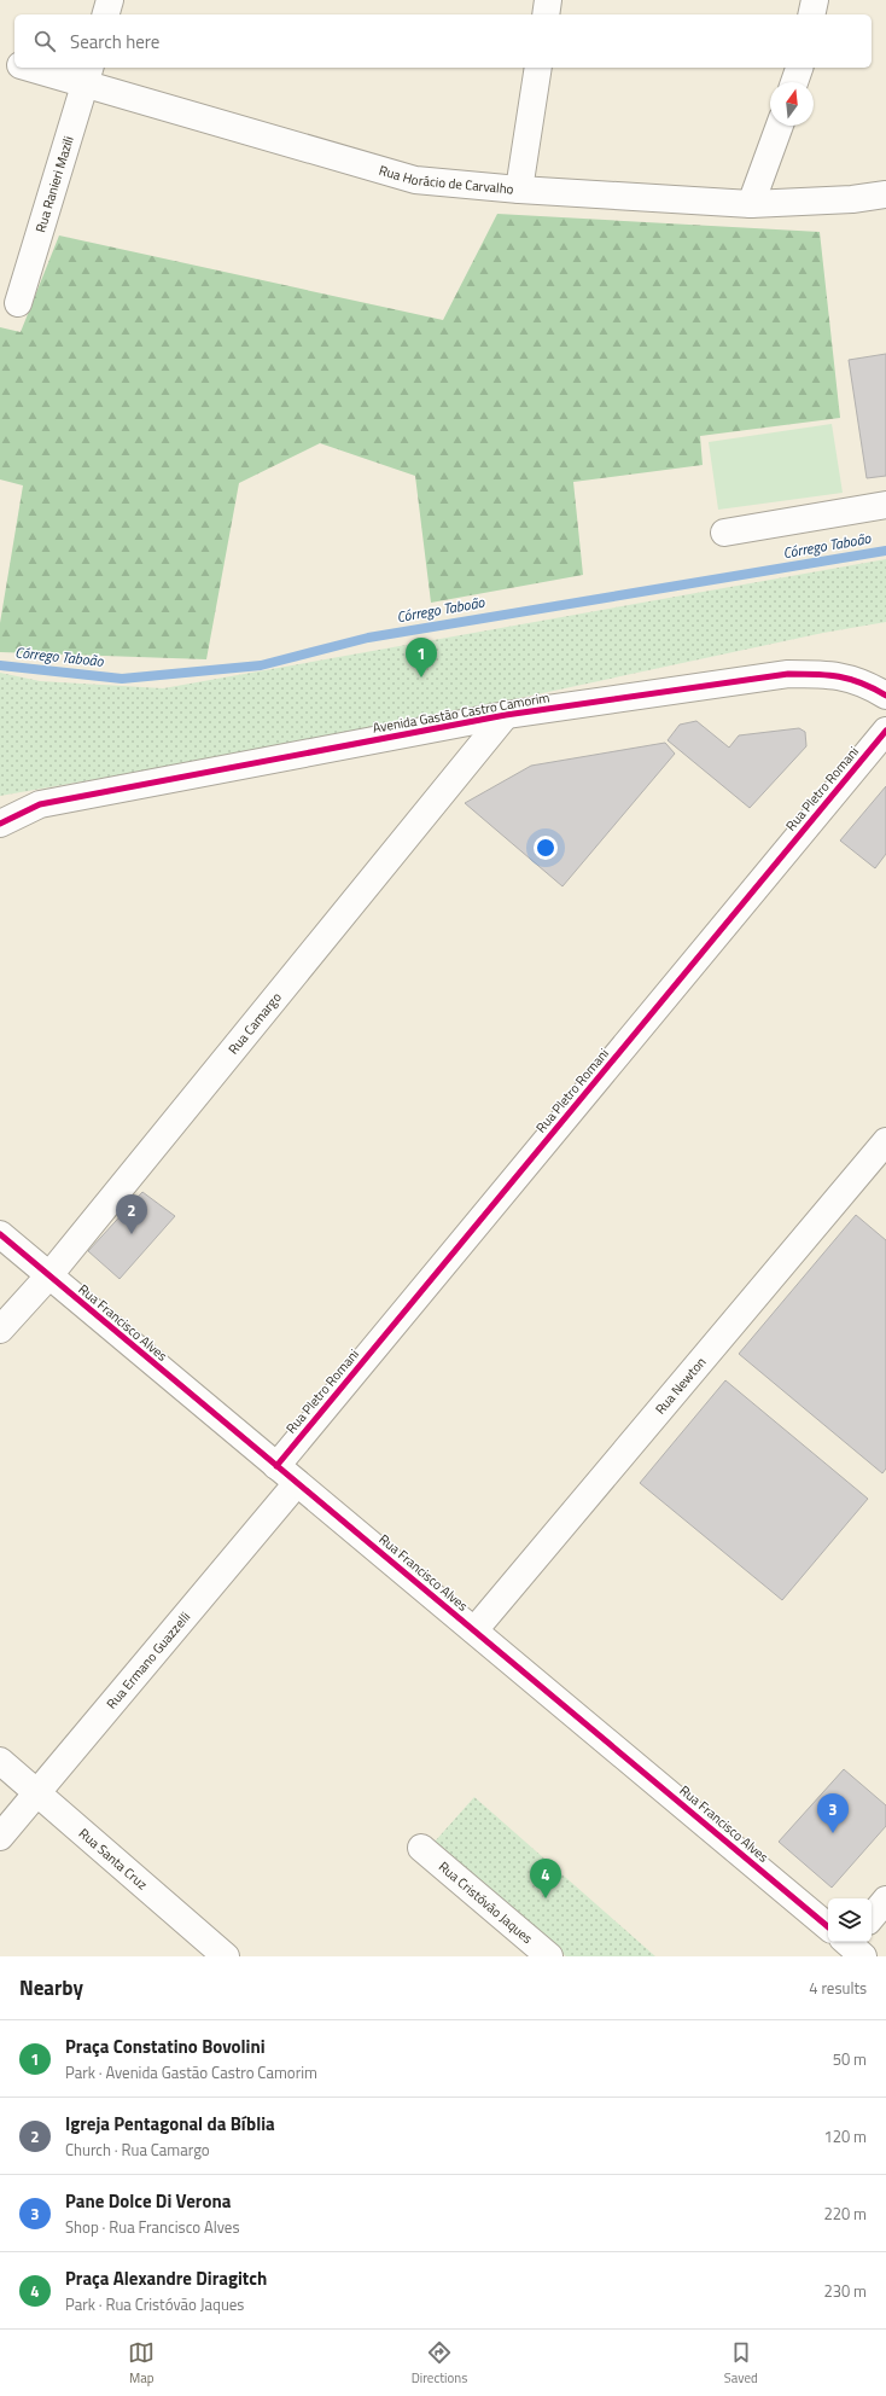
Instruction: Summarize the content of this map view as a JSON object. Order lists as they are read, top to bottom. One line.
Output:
{"streets":{"street":["Rua Horácio de Carvalho","Rua Ranieri Mazili","Avenida Gastão Castro Camorim","Rua Pletro Romani","Rua Camargo","Rua Francisco Alves","Rua Newton","Rua Ermano Guazzelli","Rua Santa Cruz","Rua Cristóvão Jaques"]},"crossings":[["Rua Horácio de Carvalho","Rua Ranieri Mazili"],["Avenida Gastão Castro Camorim","Rua Camargo"],["Rua Pletro Romani","Rua Francisco Alves"],["Rua Camargo","Rua Francisco Alves"],["Rua Francisco Alves","Rua Newton"],["Rua Francisco Alves","Rua Ermano Guazzelli"],["Rua Ermano Guazzelli","Rua Santa Cruz"]],"water":["Córrego Taboão"],"north":"top","page":{"search":"Search here","pins":["1","2","3","4"],"heading":["Nearby","4 results"],"list":[{"mark":"1","name":"Praça Constatino Bovolini","note":"Park · Avenida Gastão Castro Camorim","value":"50 m"},{"mark":"2","name":"Igreja Pentagonal da Bíblia","note":"Church · Rua Camargo","value":"120 m"},{"mark":"3","name":"Pane Dolce Di Verona","note":"Shop · Rua Francisco Alves","value":"220 m"},{"mark":"4","name":"Praça Alexandre Diragitch","note":"Park · Rua Cristóvão Jaques","value":"230 m"}],"nav":["Map","Directions","Saved"]}}
